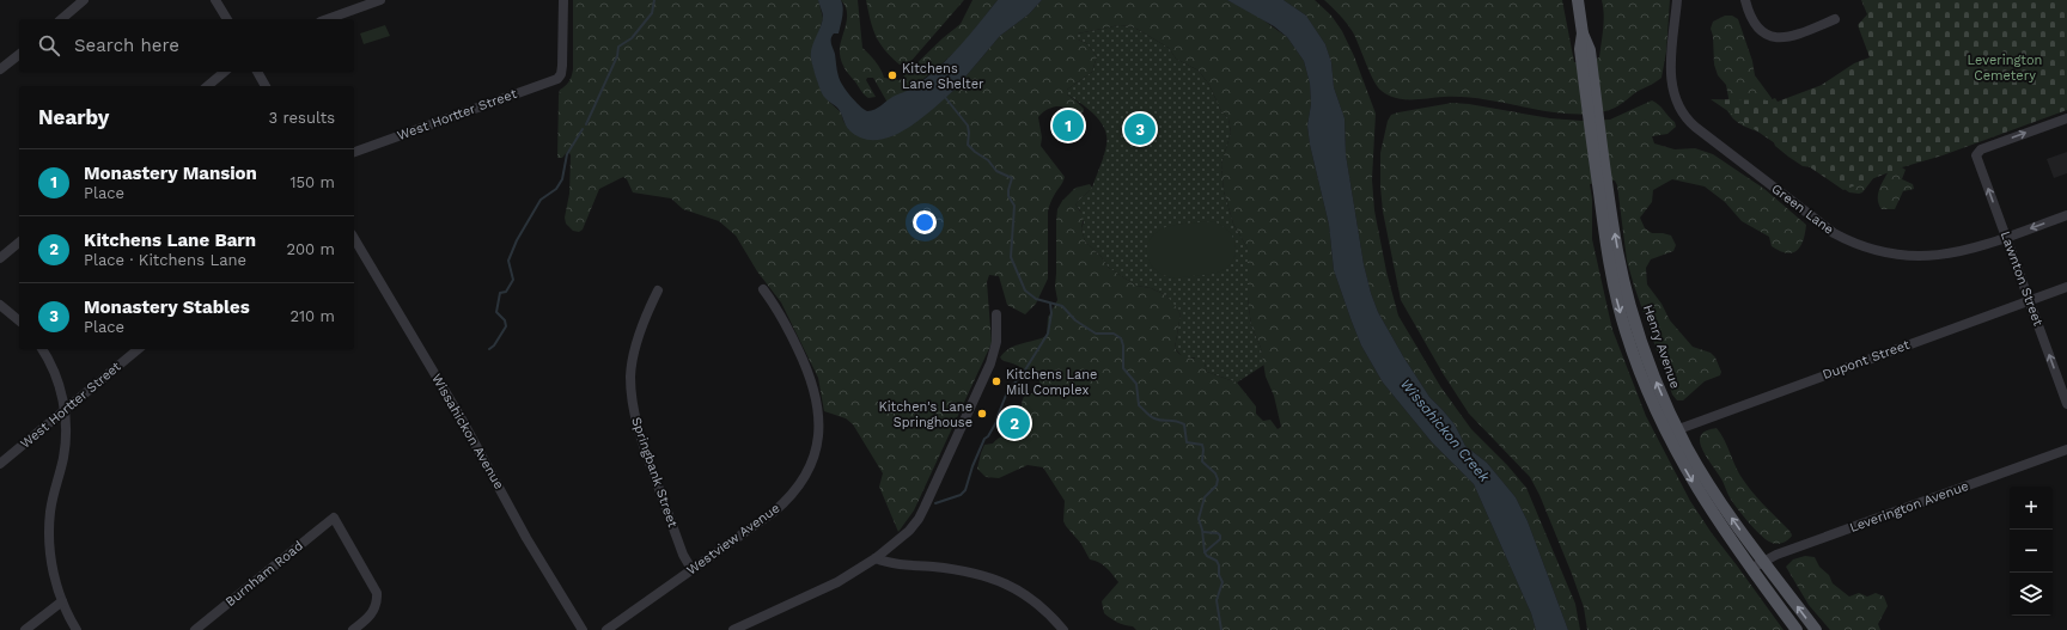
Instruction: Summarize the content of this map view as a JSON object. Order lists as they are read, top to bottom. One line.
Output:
{"streets":{"main road":["Henry Avenue"],"street":["West Hortter Street","Green Lane","Lawnton Street","Dupont Street","Wissahickon Avenue","Springbank Street","Leverington Avenue","Westview Avenue","Burnham Road"]},"crossings":[["Green Lane","Lawnton Street"],["Lawnton Street","Dupont Street"],["Henry Avenue","Dupont Street"],["Henry Avenue","Leverington Avenue"],["Springbank Street","Westview Avenue"]],"water":["Wissahickon Creek"],"parks":["Leverington Cemetery"],"places":["Kitchens Lane Shelter","Kitchens Lane Mill Complex","Kitchen's Lane Springhouse"],"page":{"search":"Search here","heading":["Nearby","3 results"],"pins":["1","3","2"],"list":[{"mark":"1","name":"Monastery Mansion","note":"Place","value":"150 m"},{"mark":"2","name":"Kitchens Lane Barn","note":"Place · Kitchens Lane","value":"200 m"},{"mark":"3","name":"Monastery Stables","note":"Place","value":"210 m"}],"map_buttons":["+","−"]}}
